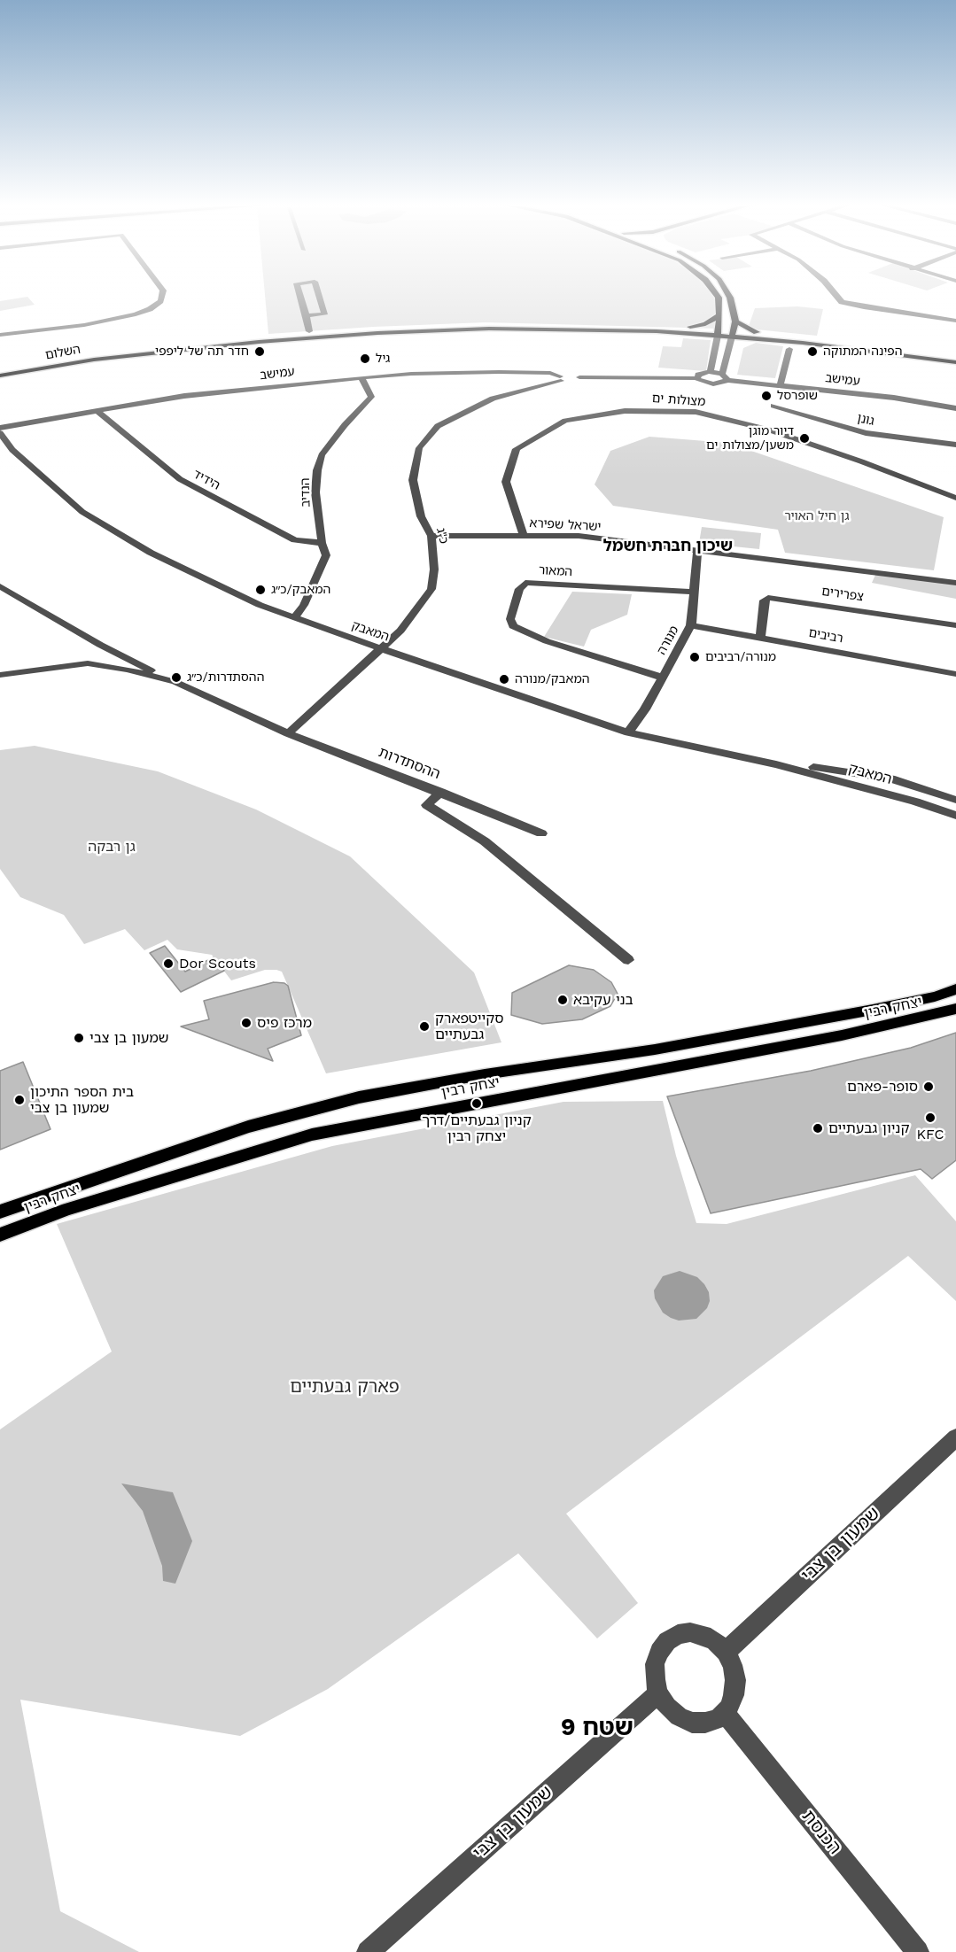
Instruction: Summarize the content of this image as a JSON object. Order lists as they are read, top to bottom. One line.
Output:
{"streets":{"main road":["השלום","יצחק רבין"],"street":["עמישב","מצולות ים","גונן","הידיד","הנדיב","ישראל שפירא","כ\"ג","המאור","צפרירים","המאבק","רביבים","מנורה","ההסתדרות","שמעון בן צבי","הכנסת"]},"crossings":[["עמישב","הידיד"],["עמישב","הנדיב"],["עמישב","כ\"ג"],["מצולות ים","ישראל שפירא"],["הידיד","הנדיב"],["הנדיב","המאבק"],["ישראל שפירא","כ\"ג"],["ישראל שפירא","מנורה"],["כ\"ג","המאבק"],["כ\"ג","ההסתדרות"],["המאור","מנורה"],["צפרירים","רביבים"],["המאבק","מנורה"],["רביבים","מנורה"],["שמעון בן צבי","הכנסת"]],"districts":["שיכון חברת חשמל","שטח 9"],"parks":["גן חיל האויר","גן רבקה","פארק גבעתיים"],"places":["חדר תה של ליפפי","הפינה המתוקה","גיל","שופרסל","דיור מוגן משען/מצולות ים","המאבק/כ״ג","מנורה/רביבים","ההסתדרות/כ״ג","המאבק/מנורה","Dor Scouts","בני עקיבא","מרכז פיס","סקייטפארק גבעתיים","שמעון בן צבי","סופר-פארם","בית הספר התיכון שמעון בן צבי","קניון גבעתיים/דרך יצחק רבין","KFC","קניון גבעתיים"]}
